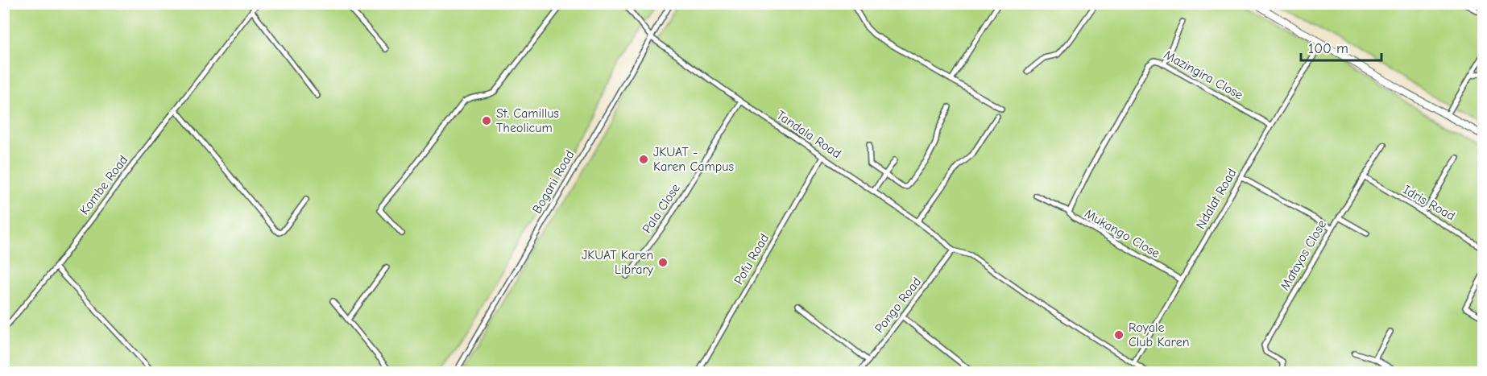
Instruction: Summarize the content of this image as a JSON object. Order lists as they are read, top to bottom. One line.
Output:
{"streets":{"street":["Mazingira Close","Tandala Road","Bogani Road","Kombe Road","Ndalat Road","Idris Road","Pala Close","Mukango Close","Matayos Close","Pofu Road","Pongo Road"]},"crossings":[["Mazingira Close","Ndalat Road"],["Mazingira Close","Mukango Close"],["Tandala Road","Bogani Road"],["Tandala Road","Ndalat Road"],["Tandala Road","Pala Close"],["Tandala Road","Pofu Road"],["Tandala Road","Pongo Road"],["Ndalat Road","Mukango Close"],["Idris Road","Matayos Close"]],"places":["St. Camillus Theolicum","JKUAT - Karen Campus","JKUAT Karen Library","Royale Club Karen"],"scale_bar":"100 m"}
